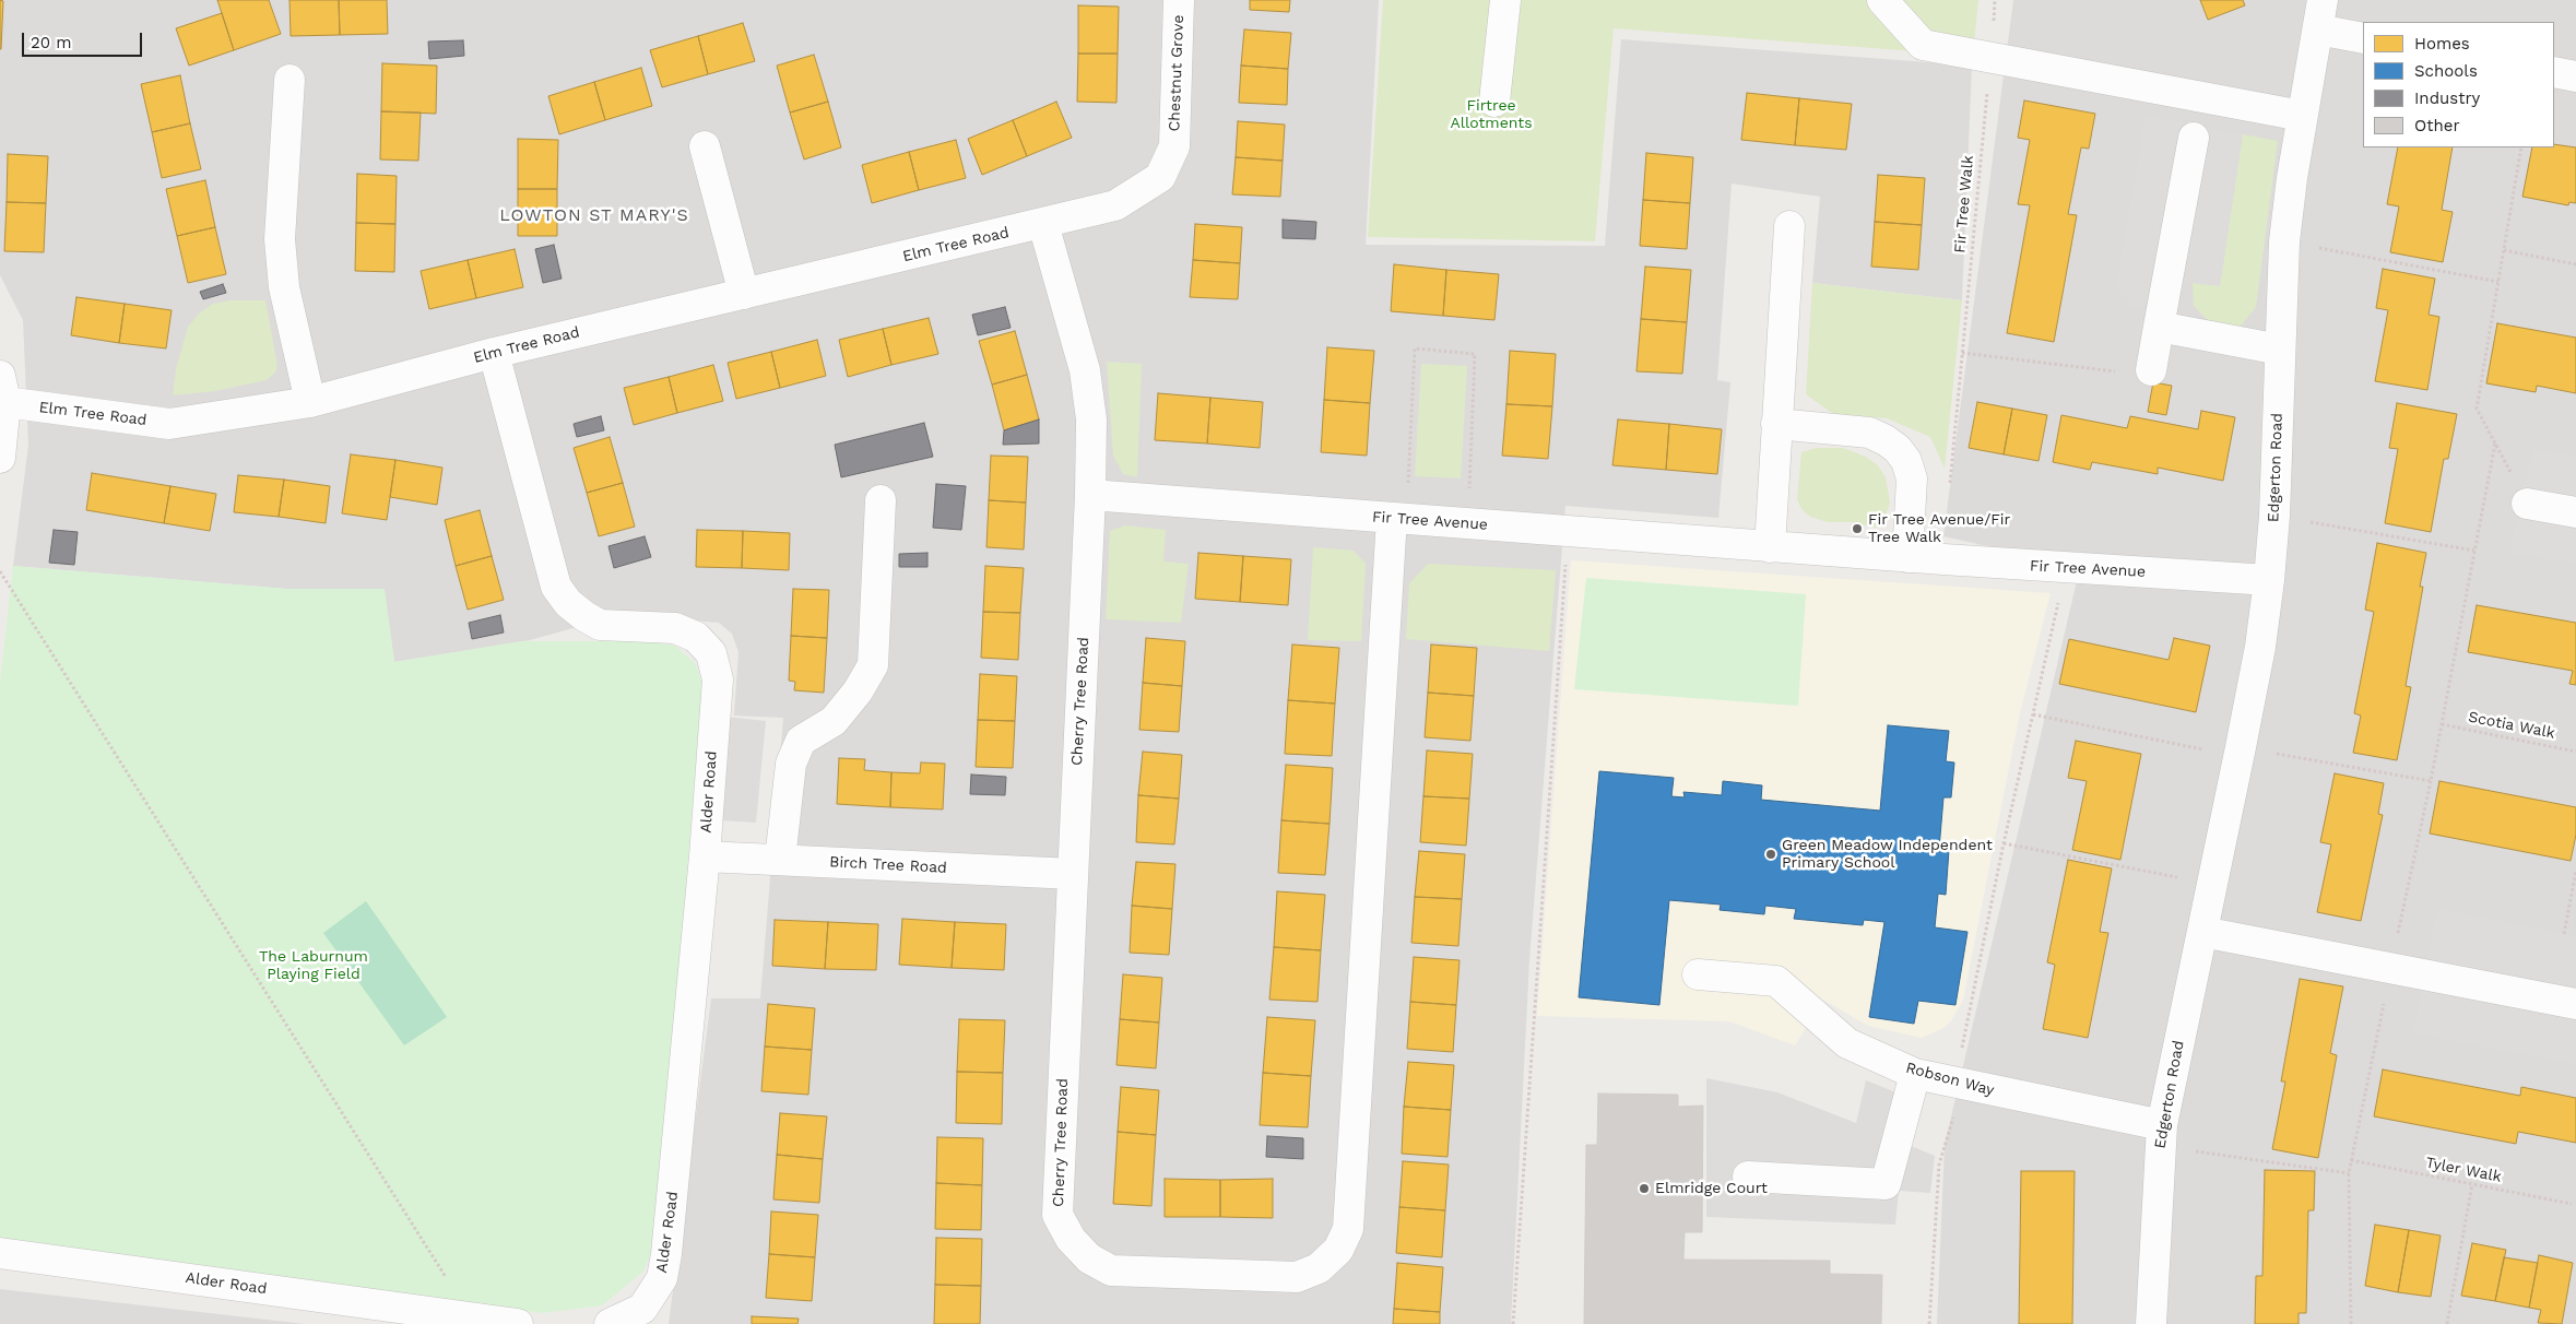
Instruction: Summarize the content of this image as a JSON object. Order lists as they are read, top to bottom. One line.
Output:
{"streets":{"street":["Chestnut Grove","Elm Tree Road","Edgerton Road","Fir Tree Avenue","Cherry Tree Road","Alder Road","Birch Tree Road","Robson Way"],"path":["Fir Tree Walk","Scotia Walk","Tyler Walk"]},"crossings":[["Chestnut Grove","Elm Tree Road"],["Elm Tree Road","Cherry Tree Road"],["Elm Tree Road","Alder Road"],["Edgerton Road","Fir Tree Avenue"],["Edgerton Road","Robson Way"],["Fir Tree Avenue","Cherry Tree Road"],["Cherry Tree Road","Birch Tree Road"],["Alder Road","Birch Tree Road"]],"districts":["LOWTON ST MARY'S"],"parks":["Firtree Allotments","The Laburnum Playing Field"],"places":["Fir Tree Avenue/Fir Tree Walk","Green Meadow Independent Primary School","Elmridge Court"],"legend":["Homes","Schools","Industry","Other"],"scale_bar":"20 m"}
